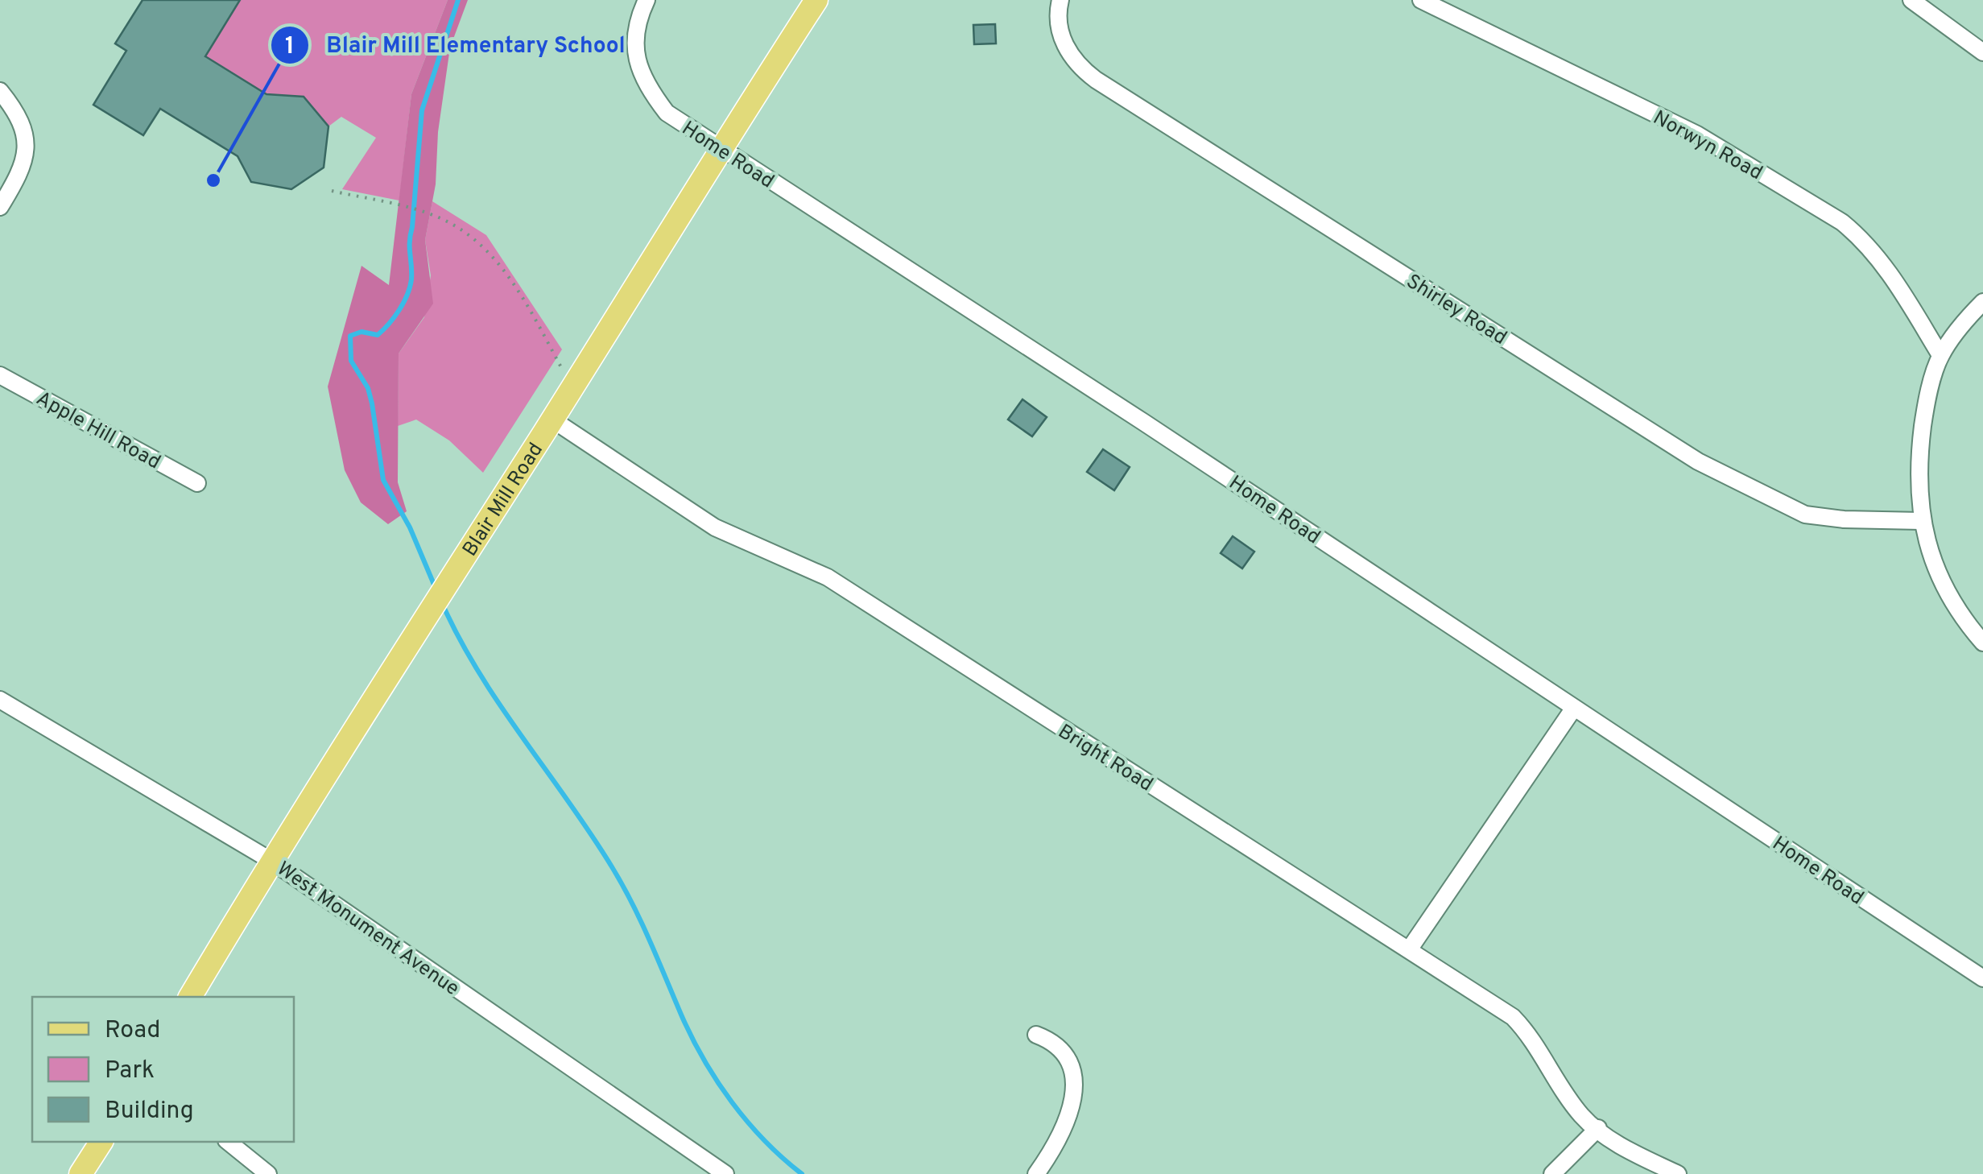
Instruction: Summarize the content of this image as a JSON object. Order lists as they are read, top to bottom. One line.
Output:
{"streets":{"main road":["Blair Mill Road"],"street":["Norwyn Road","Home Road","Shirley Road","Apple Hill Road","Bright Road","West Monument Avenue"]},"crossings":[["Home Road","Blair Mill Road"],["Blair Mill Road","Bright Road"],["Blair Mill Road","West Monument Avenue"]],"places":["Blair Mill Elementary School"],"legend":["Road","Park","Building"]}
